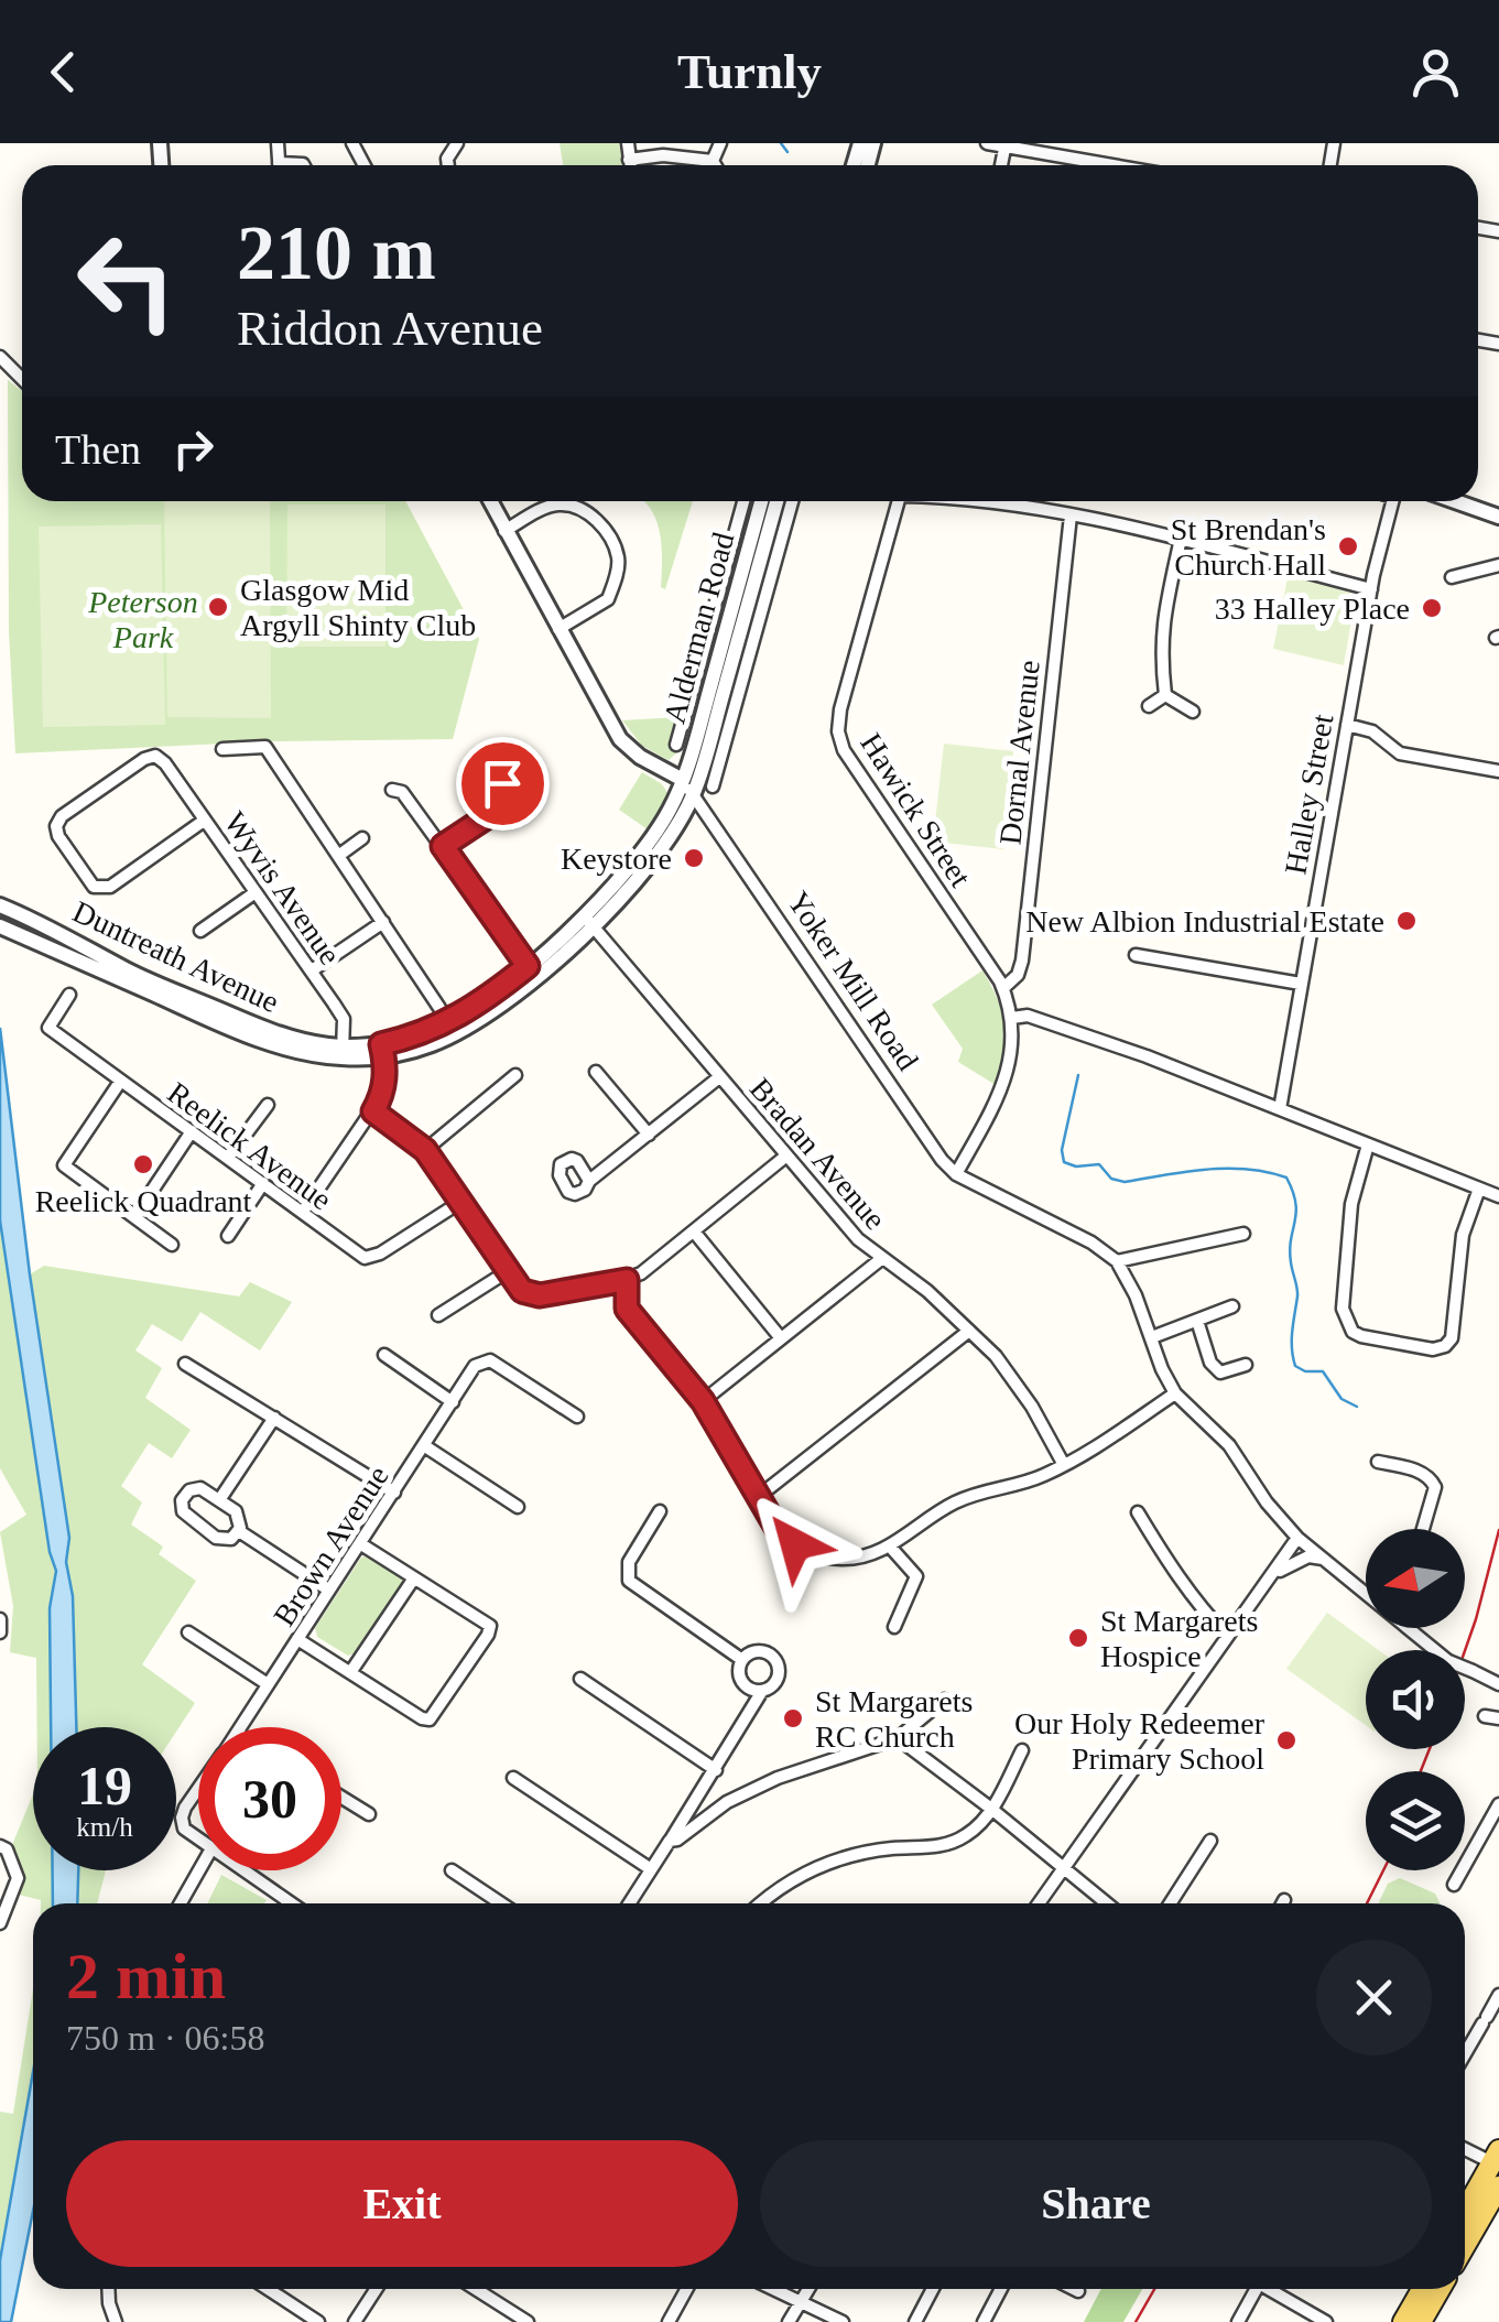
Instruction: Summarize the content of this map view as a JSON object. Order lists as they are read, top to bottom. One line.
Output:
{"streets":{"street":["Alderman Road","Dornal Avenue","Halley Street","Hawick Street","Wyvis Avenue","Duntreath Avenue","Yoker Mill Road","Reelick Avenue","Bradan Avenue","Brown Avenue"]},"crossings":[["Alderman Road","Duntreath Avenue"],["Alderman Road","Yoker Mill Road"],["Dornal Avenue","Hawick Street"],["Wyvis Avenue","Duntreath Avenue"],["Duntreath Avenue","Yoker Mill Road"],["Duntreath Avenue","Bradan Avenue"]],"parks":["Peterson Park"],"places":["St Brendan's Church Hall","Glasgow Mid Argyll Shinty Club","33 Halley Place","Keystore","New Albion Industrial Estate","Reelick Quadrant","St Margarets Hospice","St Margarets RC Church","Our Holy Redeemer Primary School"],"north":"left","page":{"header":"Turnly","turn":["210 m","Riddon Avenue"],"then":"Then","speed":"19 km/h","limit":"30","heading":["2 min","750 m · 06:58"],"buttons":["Exit","Share"]}}
